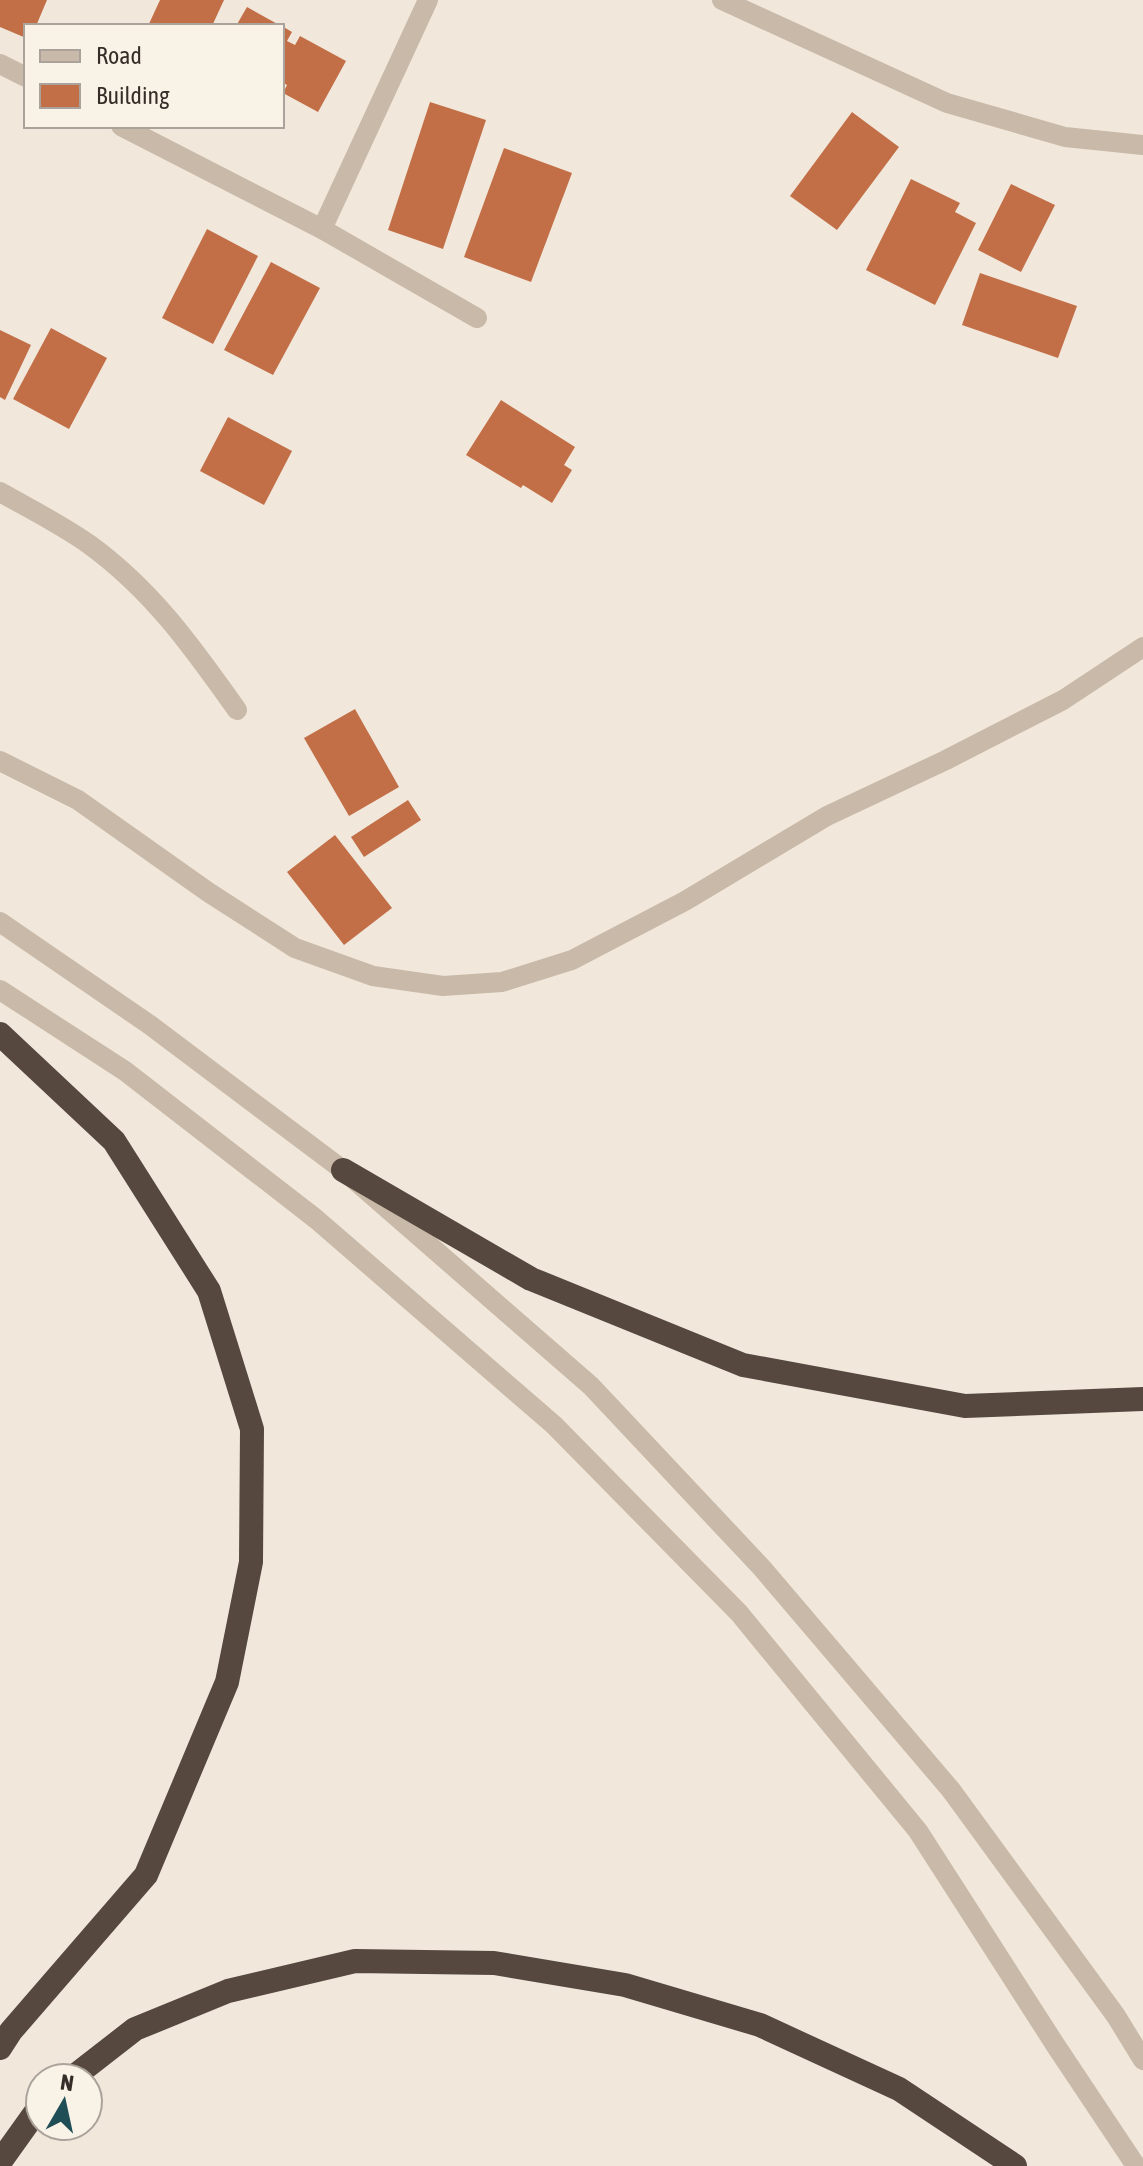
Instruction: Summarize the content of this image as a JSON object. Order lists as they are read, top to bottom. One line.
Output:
{"legend":["Road","Building"],"north":"top"}
